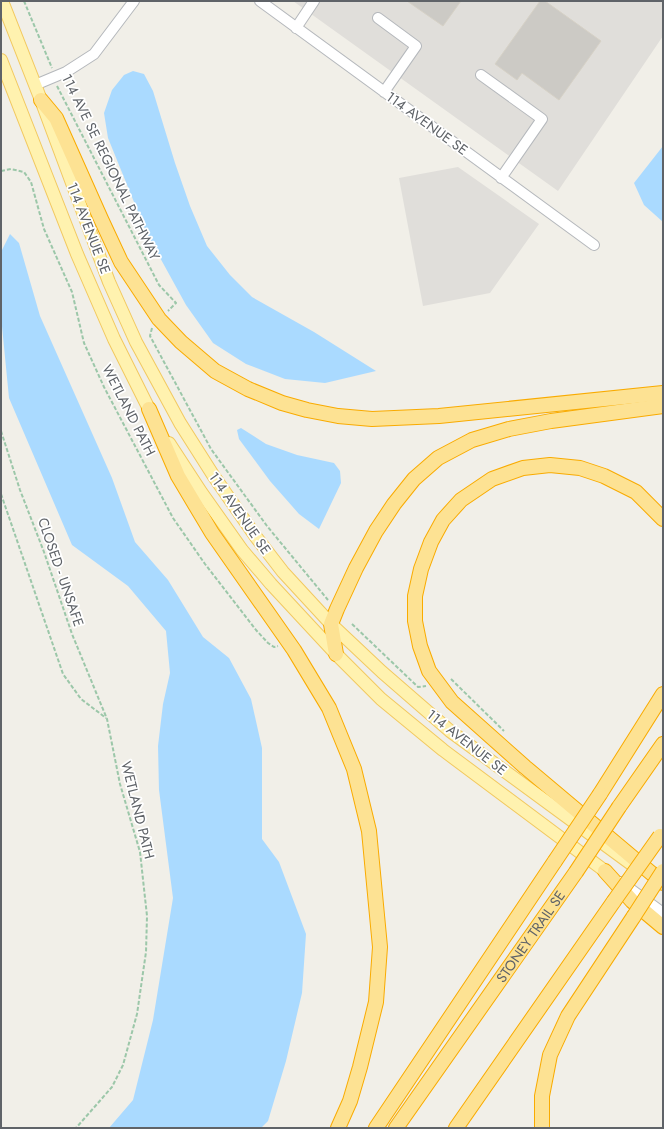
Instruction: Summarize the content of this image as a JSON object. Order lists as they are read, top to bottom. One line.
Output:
{"streets":{"highway":["STONEY TRAIL SE"],"main road":["114 AVENUE SE"],"path":["114 AVE SE REGIONAL PATHWAY","WETLAND PATH","CLOSED - UNSAFE"]},"crossings":[["WETLAND PATH","CLOSED - UNSAFE"]]}
